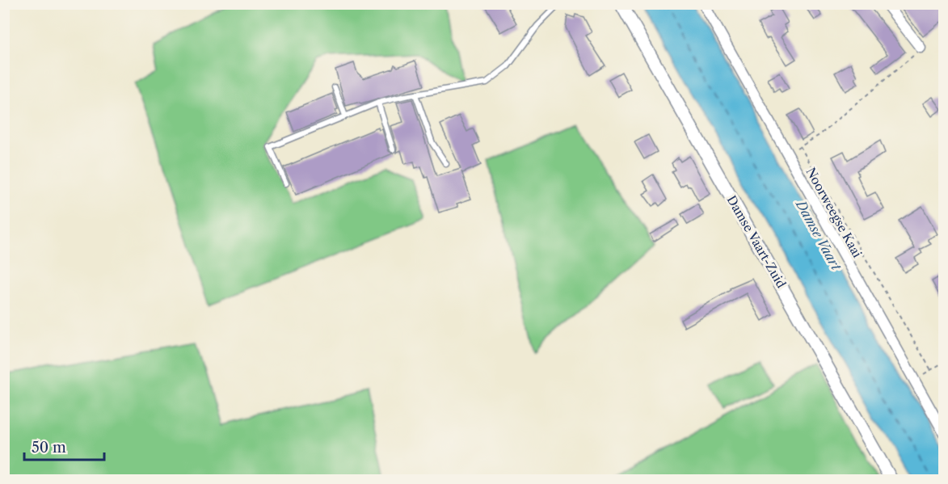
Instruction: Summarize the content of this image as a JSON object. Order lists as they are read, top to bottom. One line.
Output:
{"streets":{"street":["Noorweegse Kaai","Damse Vaart-Zuid"]},"water":["Damse Vaart"],"scale_bar":"50 m"}
